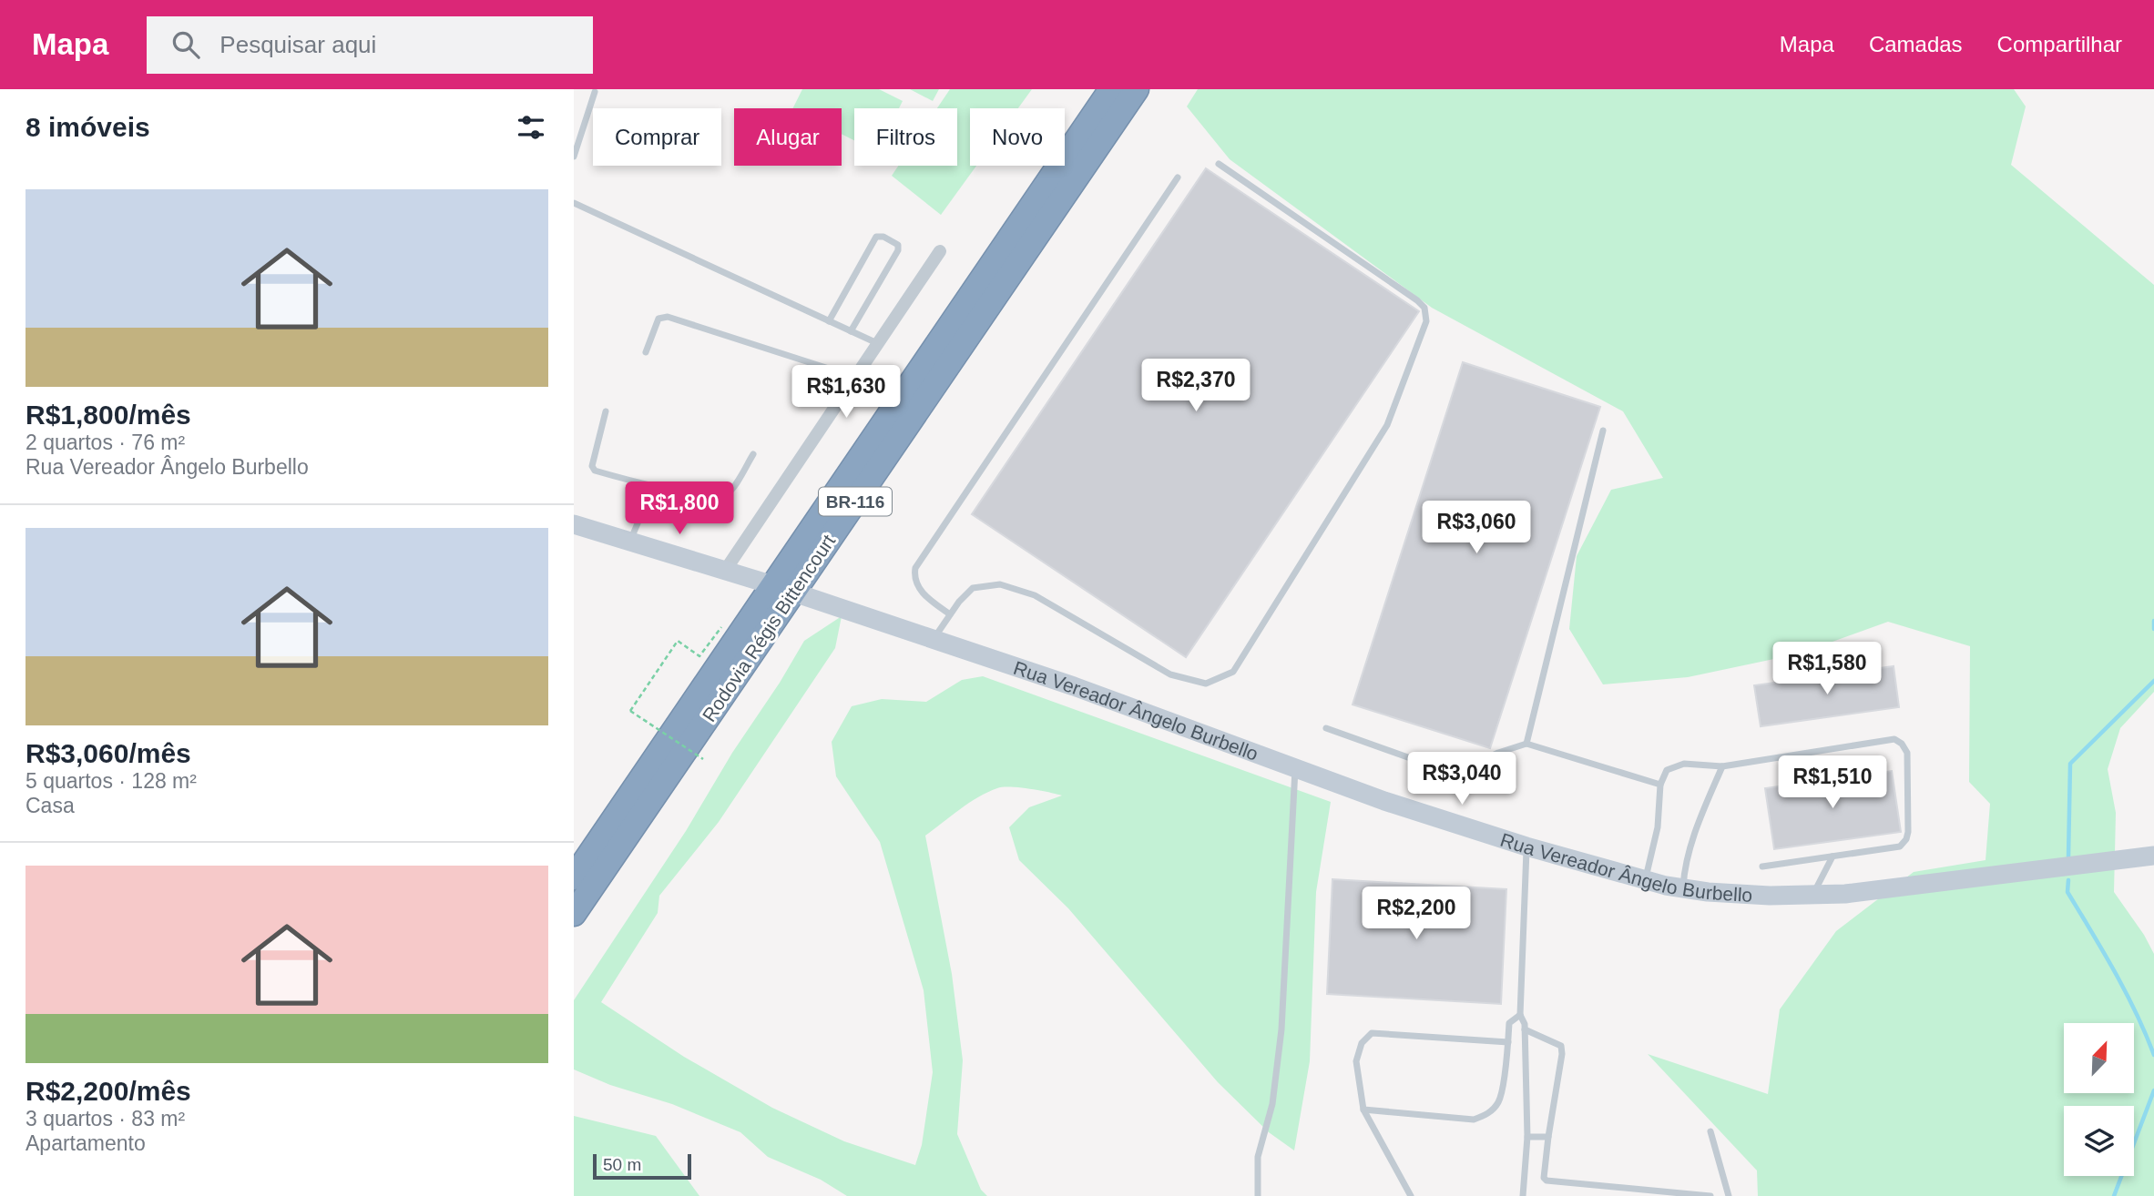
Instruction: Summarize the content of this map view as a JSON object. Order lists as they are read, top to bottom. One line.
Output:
{"streets":{"highway":["BR-116","Rodovia Régis Bittencourt"],"main road":["Rua Vereador Ângelo Burbello"]},"crossings":[["Rodovia Régis Bittencourt","Rua Vereador Ângelo Burbello"]],"scale_bar":"50 m","north":"top right","page":{"header":"Mapa","search":"Pesquisar aqui","nav":["Mapa","Camadas","Compartilhar"],"heading":"8 imóveis","chip":["Comprar","Alugar","Filtros","Novo"],"list":[{"name":"R$1,800/mês","note":"2 quartos · 76 m² · Rua Vereador Ângelo Burbello"},{"name":"R$3,060/mês","note":"5 quartos · 128 m² · Casa"},{"name":"R$2,200/mês","note":"3 quartos · 83 m² · Apartamento"}],"price":["R$2,370","R$1,630","R$1,800","R$3,060","R$1,580","R$3,040","R$1,510","R$2,200"],"scale":"50 m"}}
